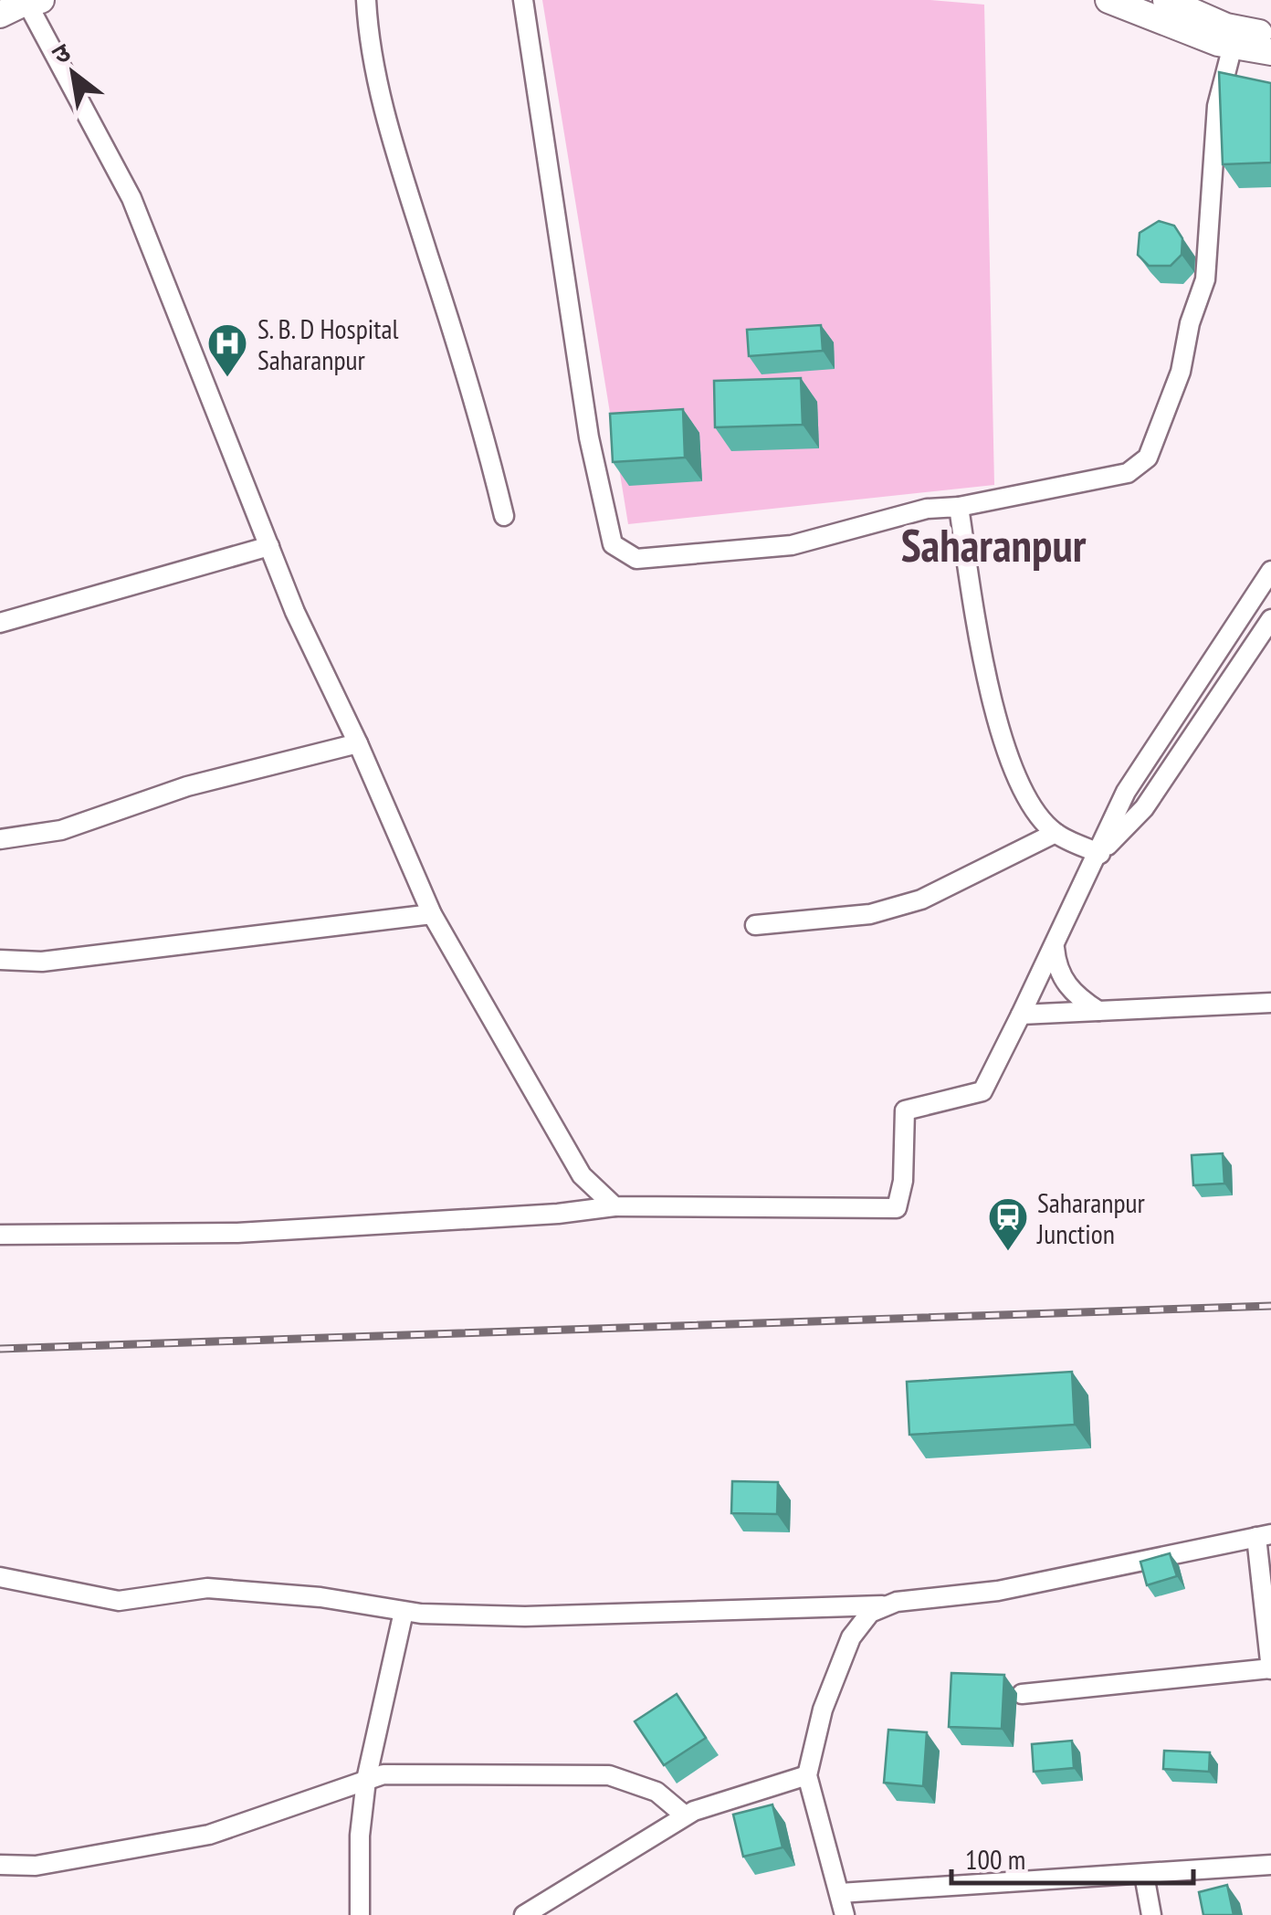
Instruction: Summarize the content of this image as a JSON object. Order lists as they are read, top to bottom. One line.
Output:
{"districts":["Saharanpur"],"places":{"hospital":["S. B. D Hospital Saharanpur"],"station":["Saharanpur Junction"]},"scale_bar":"100 m","north":"top left"}
